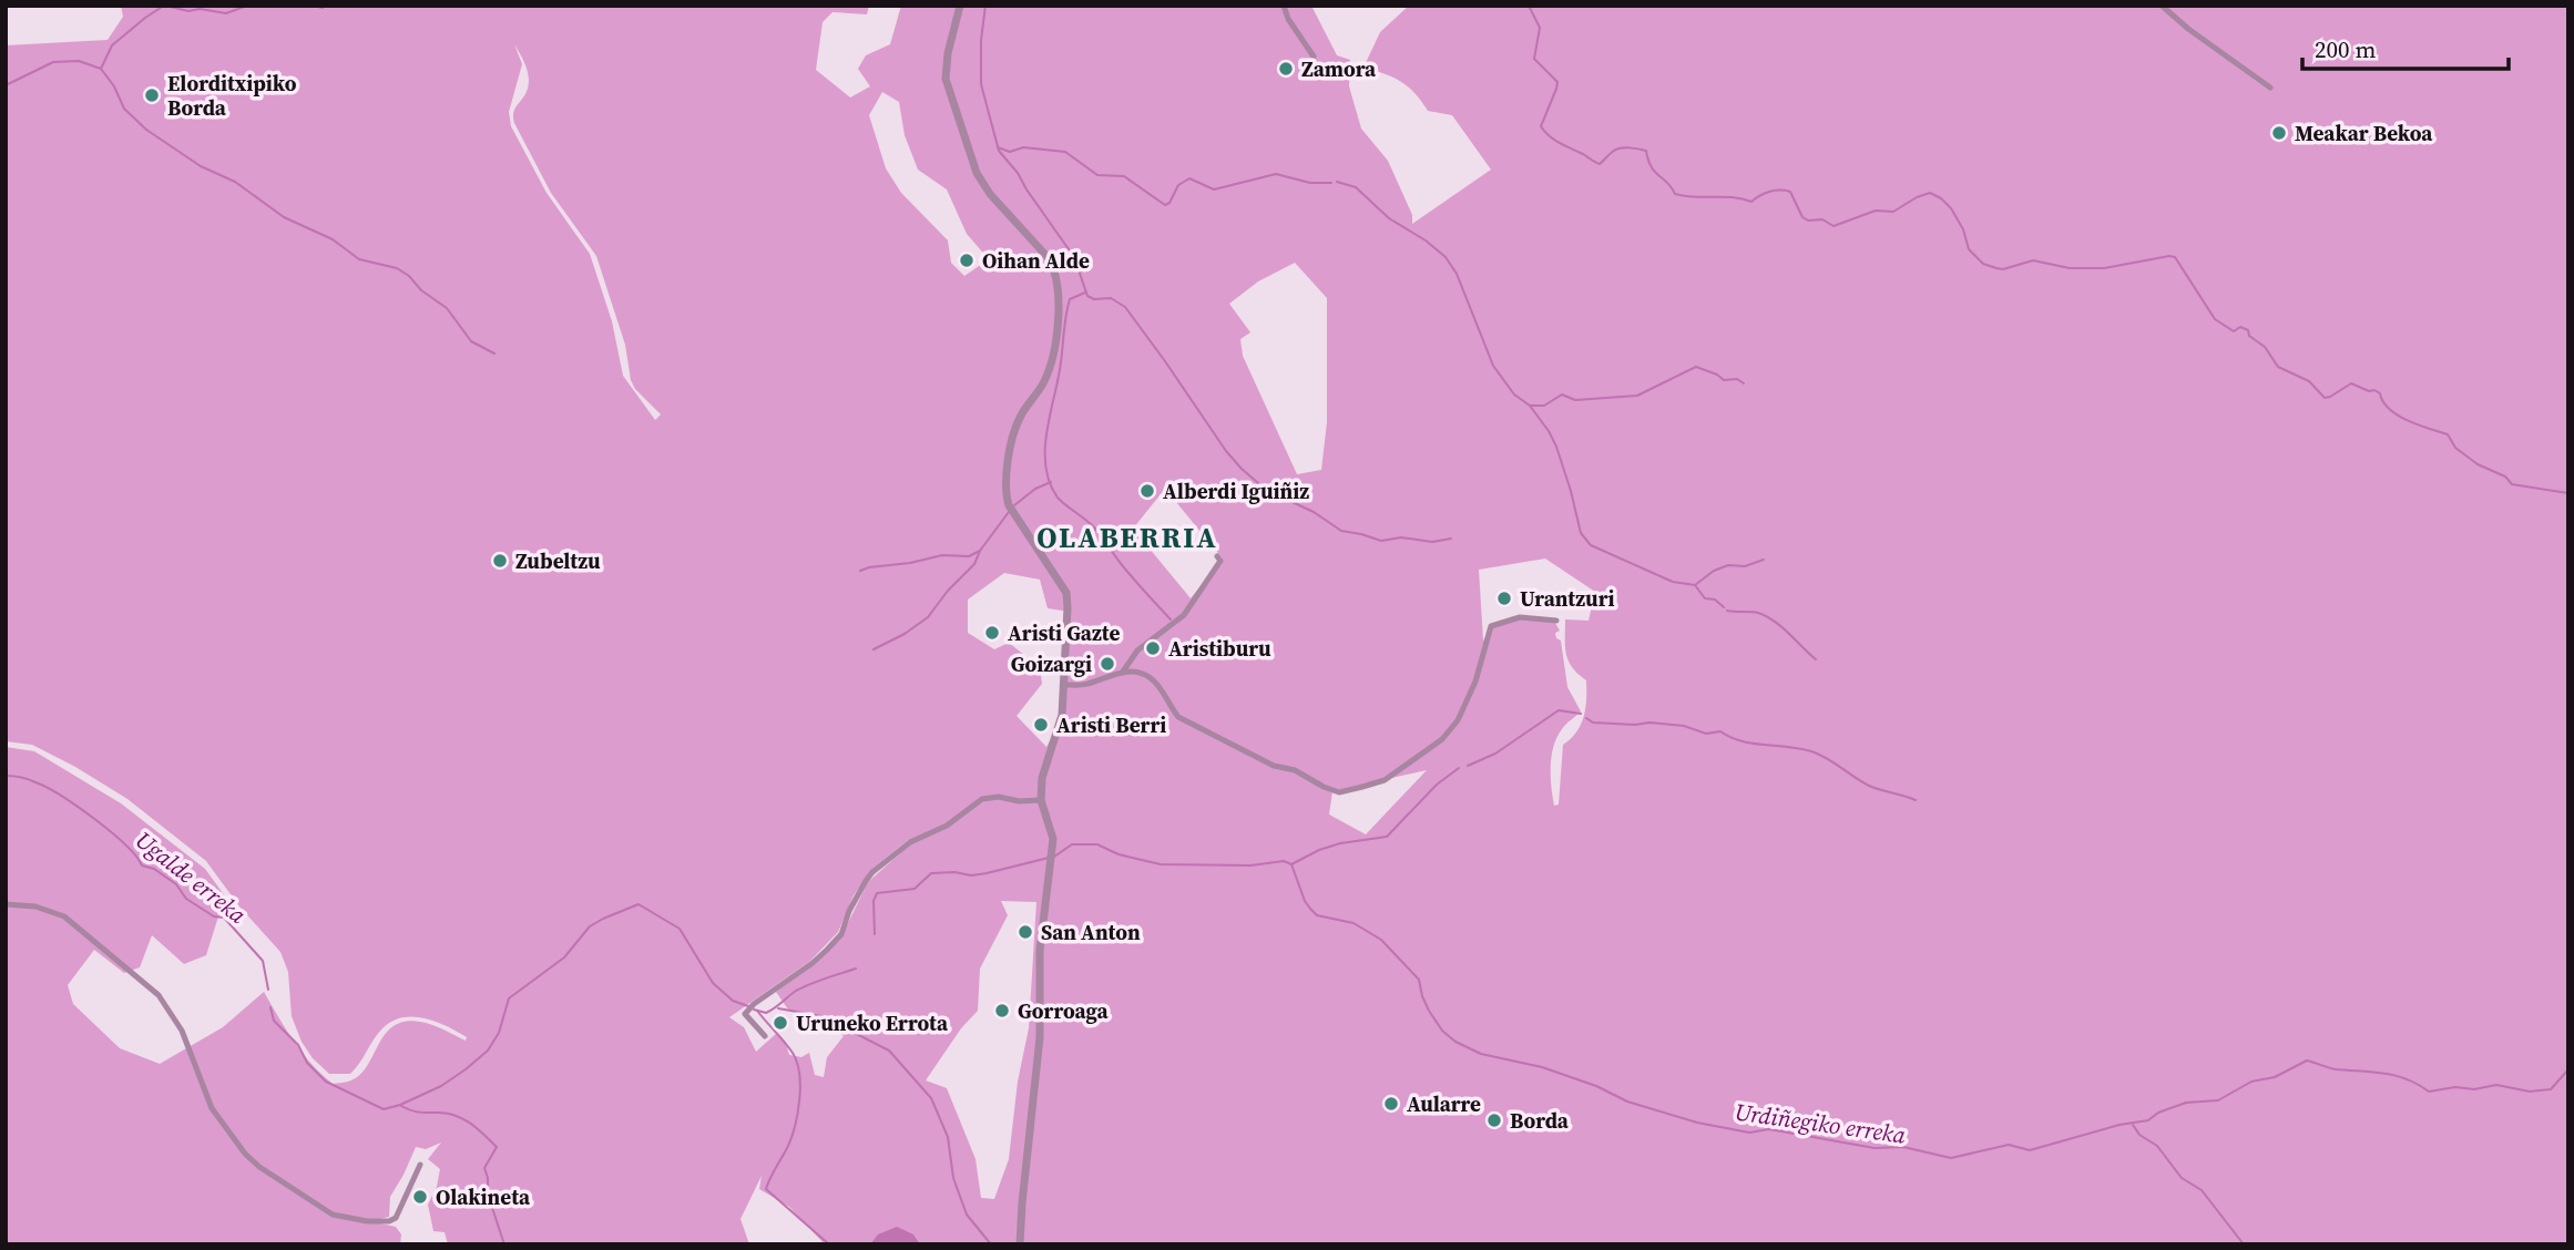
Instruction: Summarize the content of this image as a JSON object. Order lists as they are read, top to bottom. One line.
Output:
{"districts":["OLABERRIA"],"water":["Ugalde erreka","Urdiñegiko erreka"],"places":["Zamora","Elorditxipiko Borda","Meakar Bekoa","Oihan Alde","Alberdi Iguiñiz","Zubeltzu","Urantzuri","Aristi Gazte","Aristiburu","Goizargi","Aristi Berri","San Anton","Gorroaga","Uruneko Errota","Aularre","Borda","Olakineta"],"scale_bar":"200 m"}
